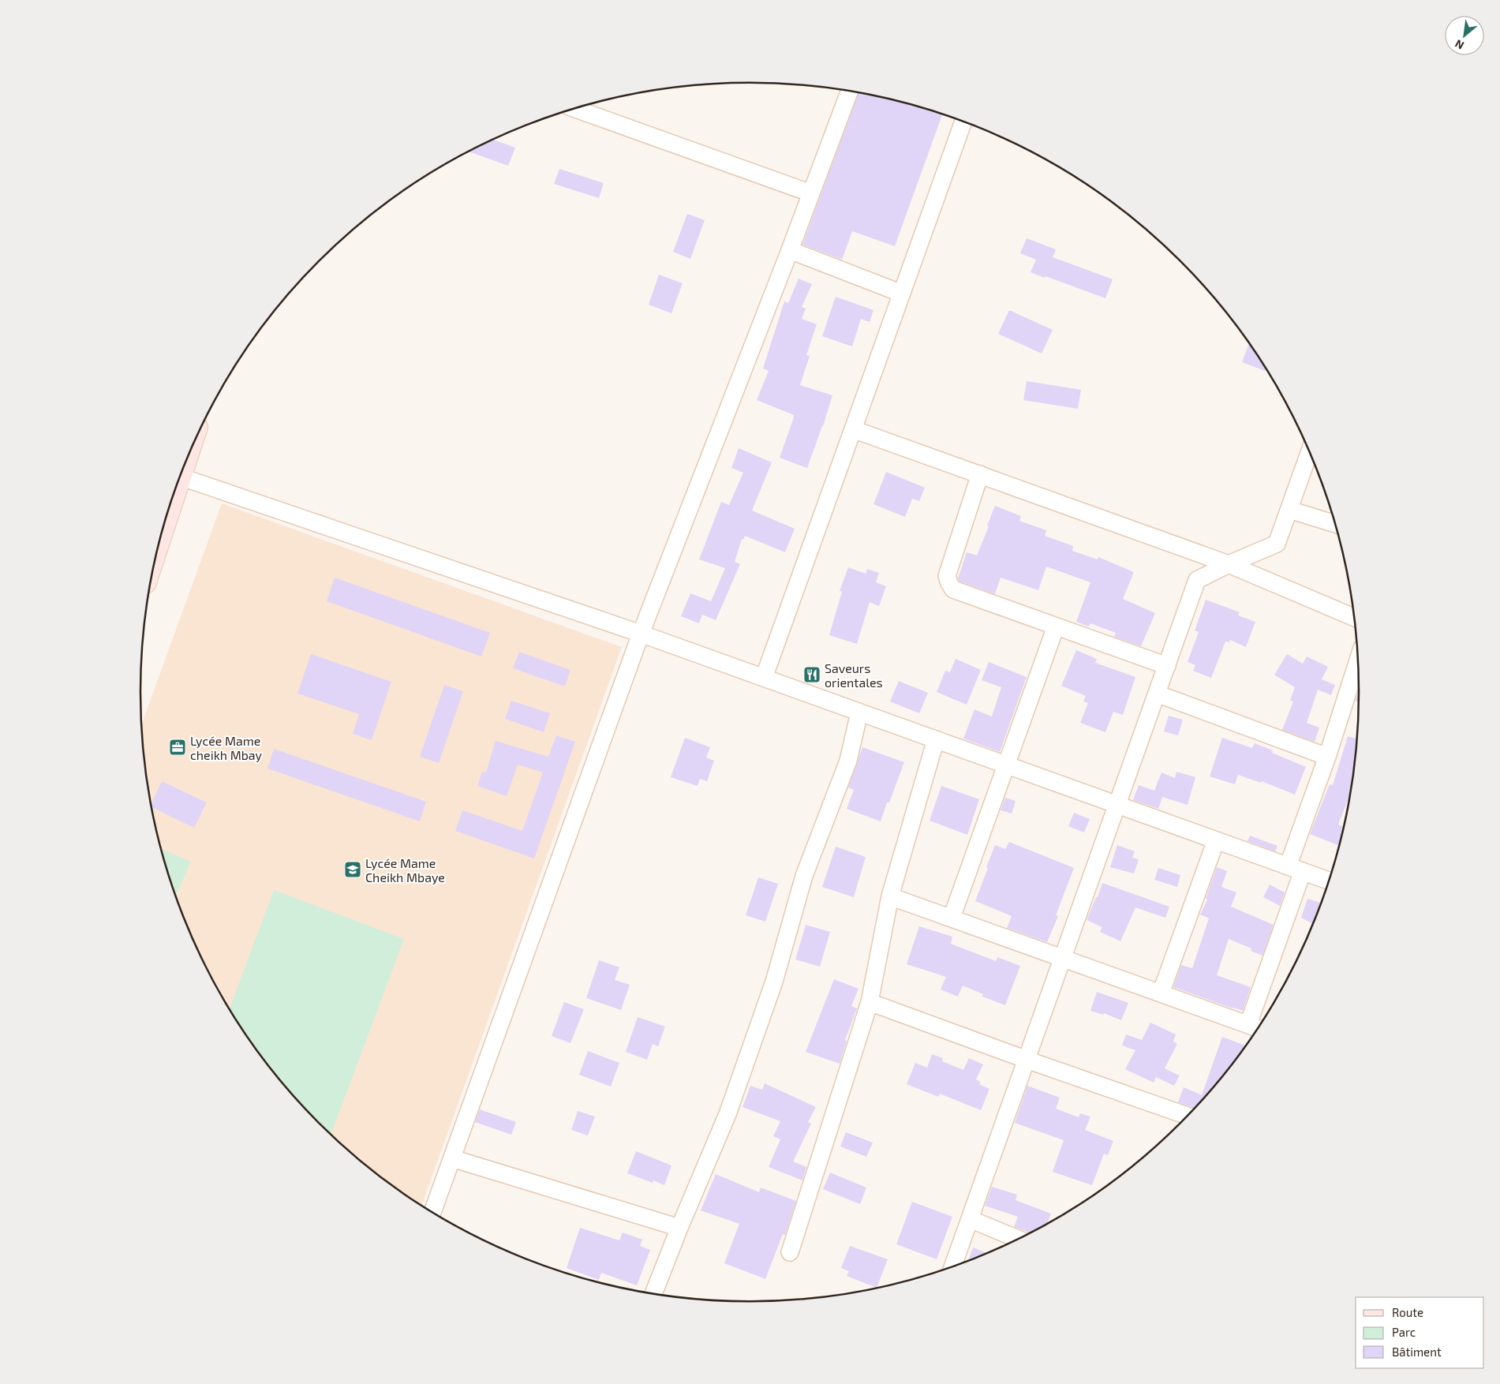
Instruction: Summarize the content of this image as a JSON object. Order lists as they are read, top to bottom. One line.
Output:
{"places":{"restaurant":["Saveurs orientales"],"office":["Lycée Mame cheikh Mbay"],"school or university":["Lycée Mame Cheikh Mbaye"]},"legend":["Route","Parc","Bâtiment"],"north":"bottom left"}
